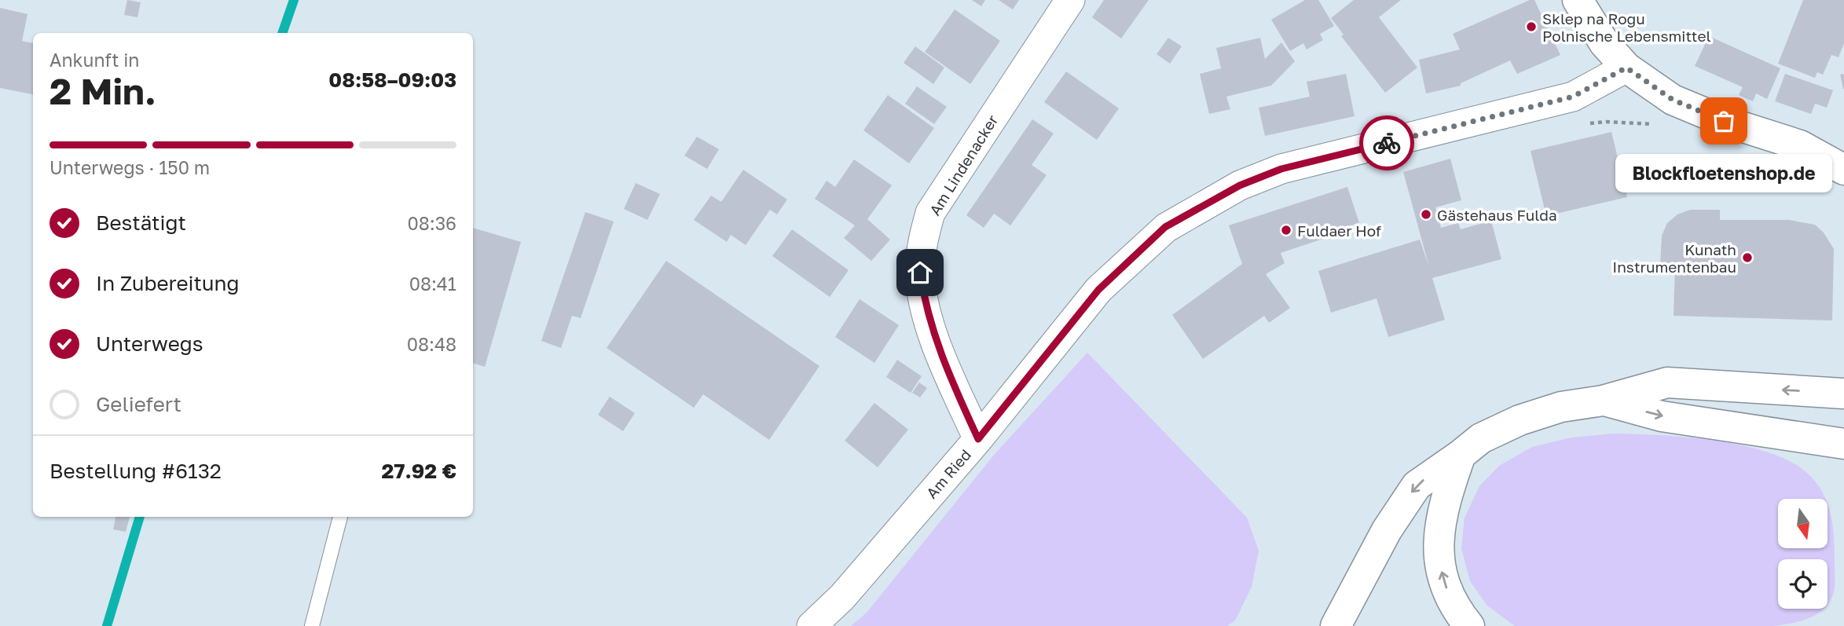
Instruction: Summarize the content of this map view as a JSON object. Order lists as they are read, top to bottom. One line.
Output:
{"streets":{"street":["Am Lindenacker","Am Ried"]},"crossings":[["Am Lindenacker","Am Ried"]],"places":["Sklep na Rogu Polnische Lebensmittel","Blockfloetenshop.de","Gästehaus Fulda","Fuldaer Hof","Kunath Instrumentenbau"],"north":"bottom","page":{"heading":["2 Min.","Ankunft in","08:58–09:03"],"panel":["Bestellung #6132","27.92 €"],"bar":"Unterwegs · 150 m","bubble":"Blockfloetenshop.de","list":[["Bestätigt","08:36"],["In Zubereitung","08:41"],["Unterwegs","08:48"],"Geliefert"]}}
